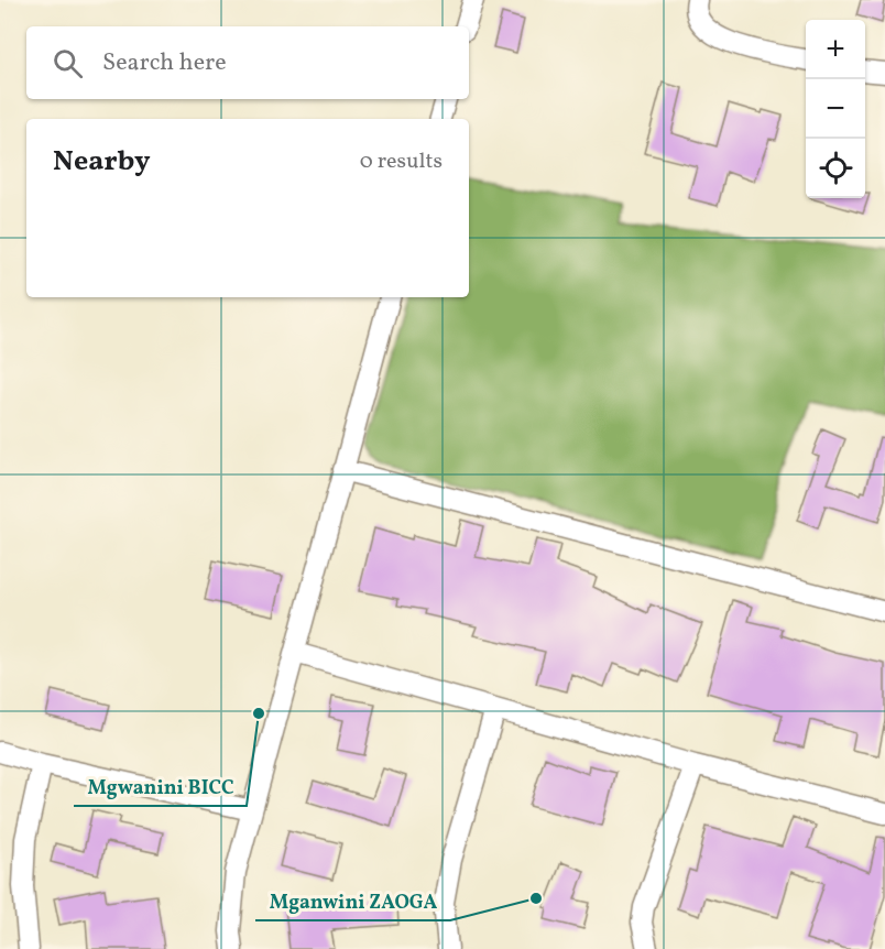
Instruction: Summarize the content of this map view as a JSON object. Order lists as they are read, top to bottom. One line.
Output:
{"places":["Mgwanini BICC","Mganwini ZAOGA"],"page":{"map_buttons":["+","−"],"search":"Search here","heading":["Nearby","0 results"]}}
